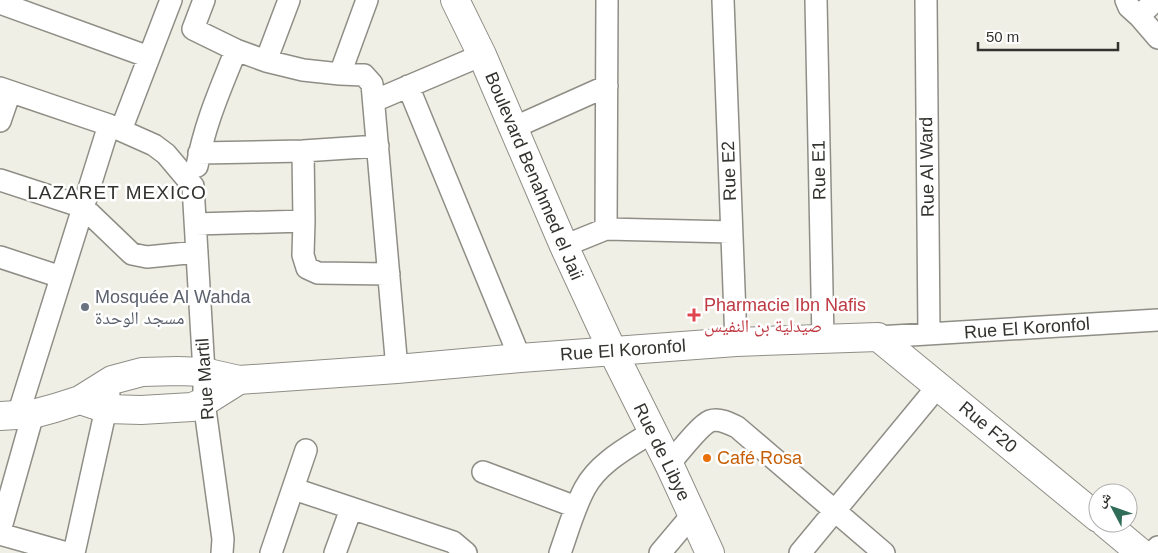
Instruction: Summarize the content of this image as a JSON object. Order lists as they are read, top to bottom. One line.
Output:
{"streets":{"street":["Rue Al Ward","Rue E1","Rue E2","Boulevard Benahmed el Jaii","Rue El Koronfol","Rue Martil","Rue F20","Rue de Libye"]},"crossings":[["Rue Al Ward","Rue El Koronfol"],["Rue E1","Rue El Koronfol"],["Rue E2","Rue El Koronfol"],["Boulevard Benahmed el Jaii","Rue El Koronfol"],["Boulevard Benahmed el Jaii","Rue de Libye"],["Rue El Koronfol","Rue Martil"],["Rue El Koronfol","Rue F20"],["Rue El Koronfol","Rue de Libye"]],"districts":["LAZARET MEXICO"],"places":{"other":["Mosquée Al Wahda مسجد الوحدة","Café Rosa"],"health":["Pharmacie Ibn Nafis صيدلية بن النفيس"]},"scale_bar":"50 m","north":"top left"}
